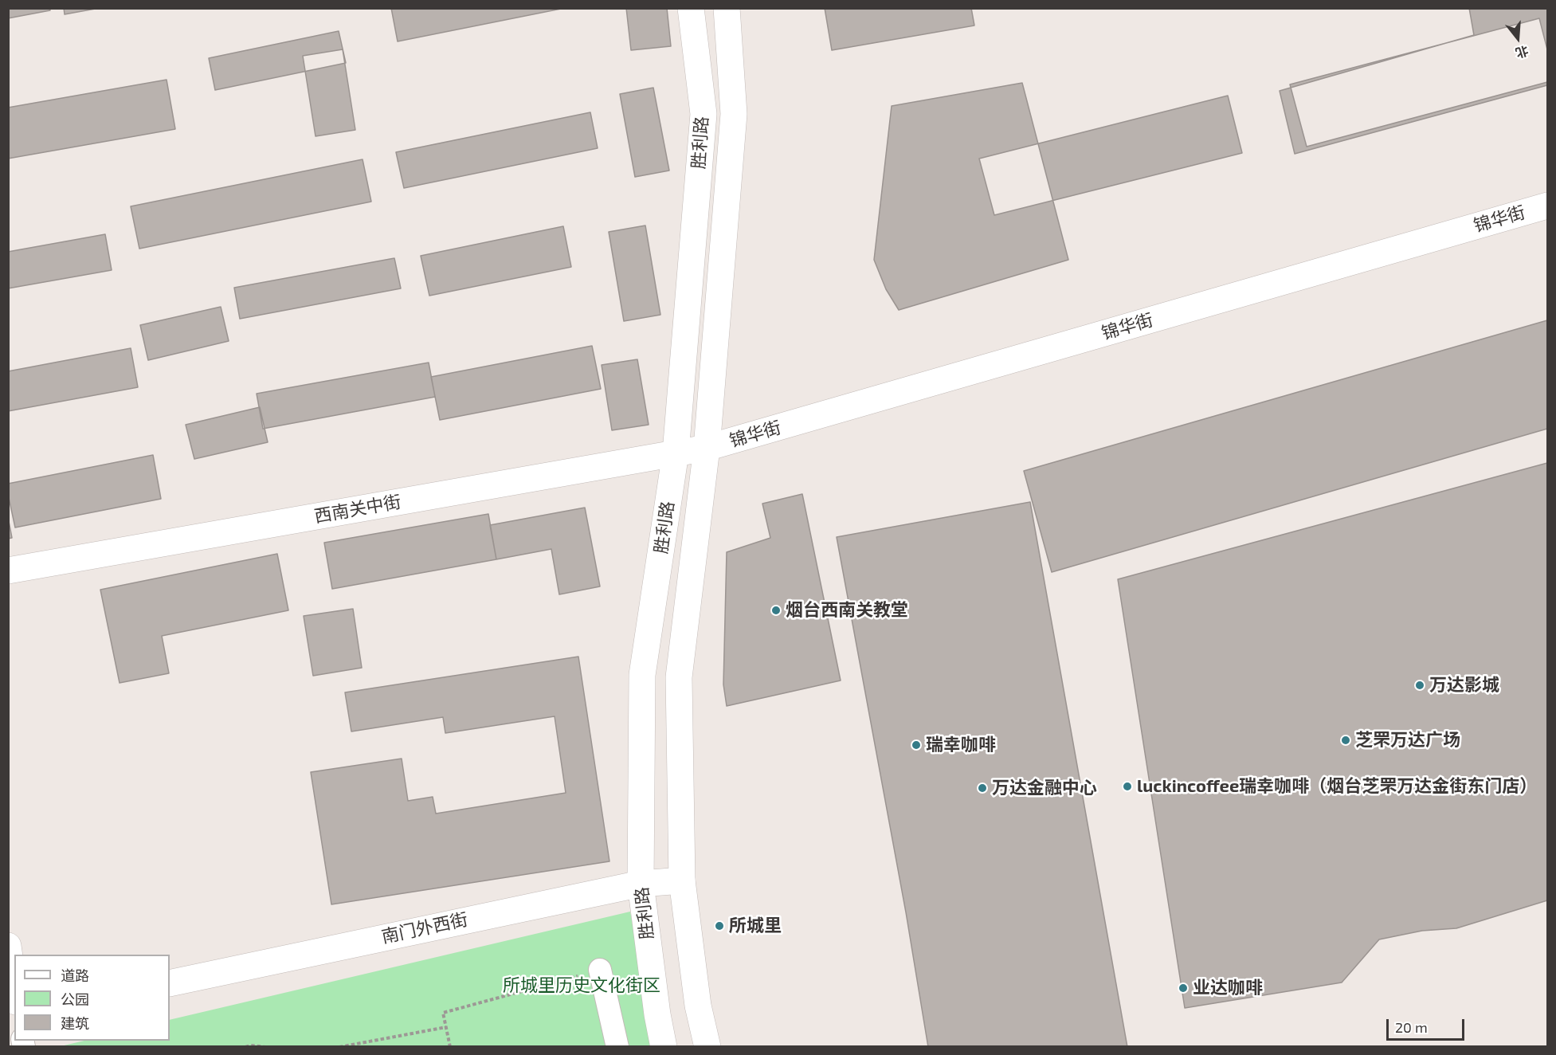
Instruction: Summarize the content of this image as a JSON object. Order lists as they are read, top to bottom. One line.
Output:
{"streets":{"street":["胜利路","锦华街","西南关中街","南门外西街"]},"crossings":[["胜利路","锦华街"],["胜利路","西南关中街"],["胜利路","南门外西街"],["锦华街","西南关中街"]],"parks":["所城里历史文化街区"],"places":["烟台西南关教堂","万达影城","芝罘万达广场","瑞幸咖啡","luckincoffee瑞幸咖啡（烟台芝罘万达金街东门店）","万达金融中心","所城里","业达咖啡"],"legend":["道路","公园","建筑"],"scale_bar":"20 m","north":"bottom"}
